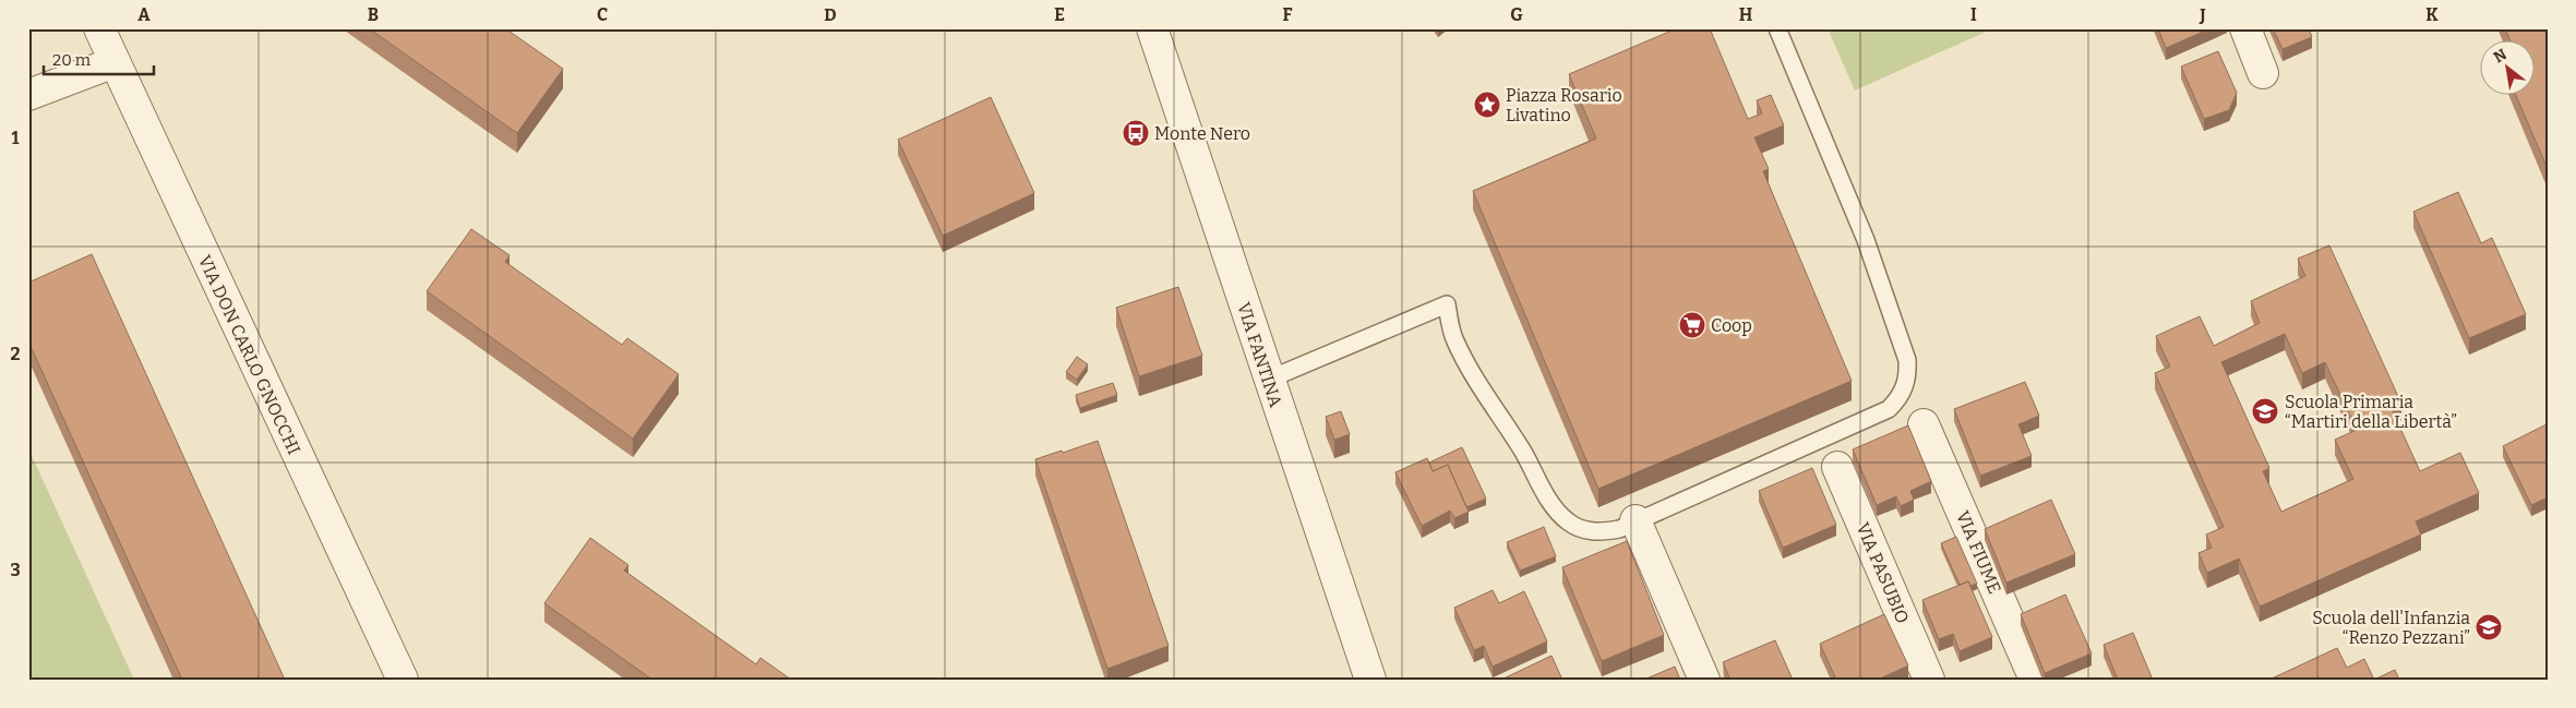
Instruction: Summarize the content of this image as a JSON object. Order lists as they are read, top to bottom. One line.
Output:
{"streets":{"street":["VIA DON CARLO GNOCCHI","VIA FANTINA","VIA FIUME","VIA PASUBIO"]},"places":{"place":["Piazza Rosario Livatino"],"bus stop":["Monte Nero"],"supermarket":["Coop"],"school or university":["Scuola Primaria “Martiri della Libertà”","Scuola dell'Infanzia “Renzo Pezzani”"]},"scale_bar":"20 m","north":"top left","grid":{"columns":["A","B","C","D","E","F","G","H","I","J","K"],"rows":["1","2","3"]}}
